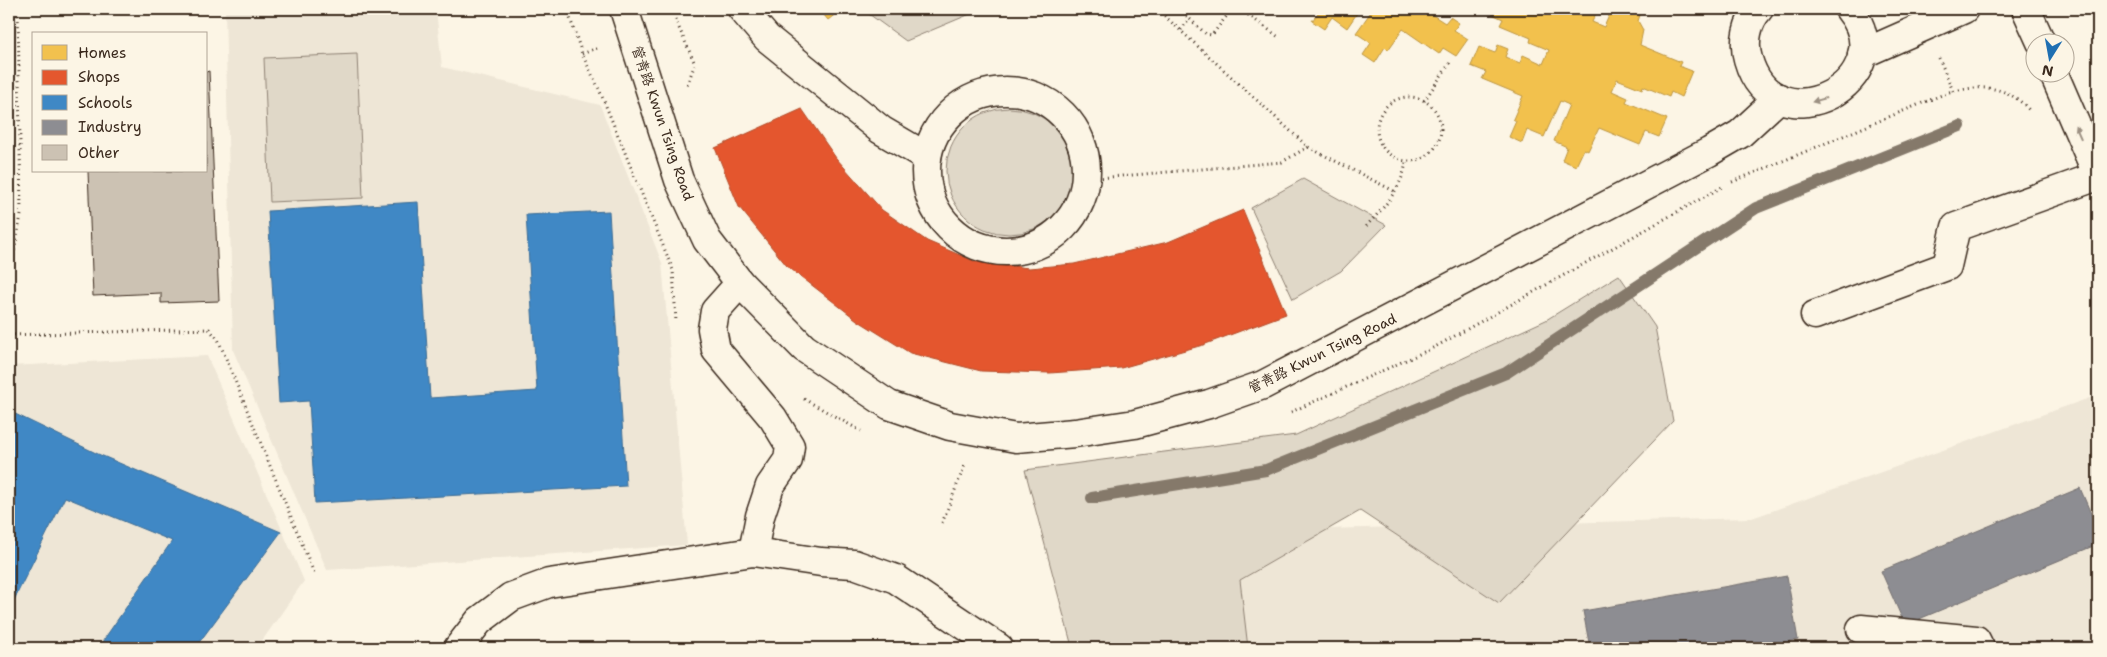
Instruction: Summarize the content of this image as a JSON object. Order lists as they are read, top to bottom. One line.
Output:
{"streets":{"street":["管青路 Kwun Tsing Road"]},"legend":["Homes","Shops","Schools","Industry","Other"],"north":"bottom"}
